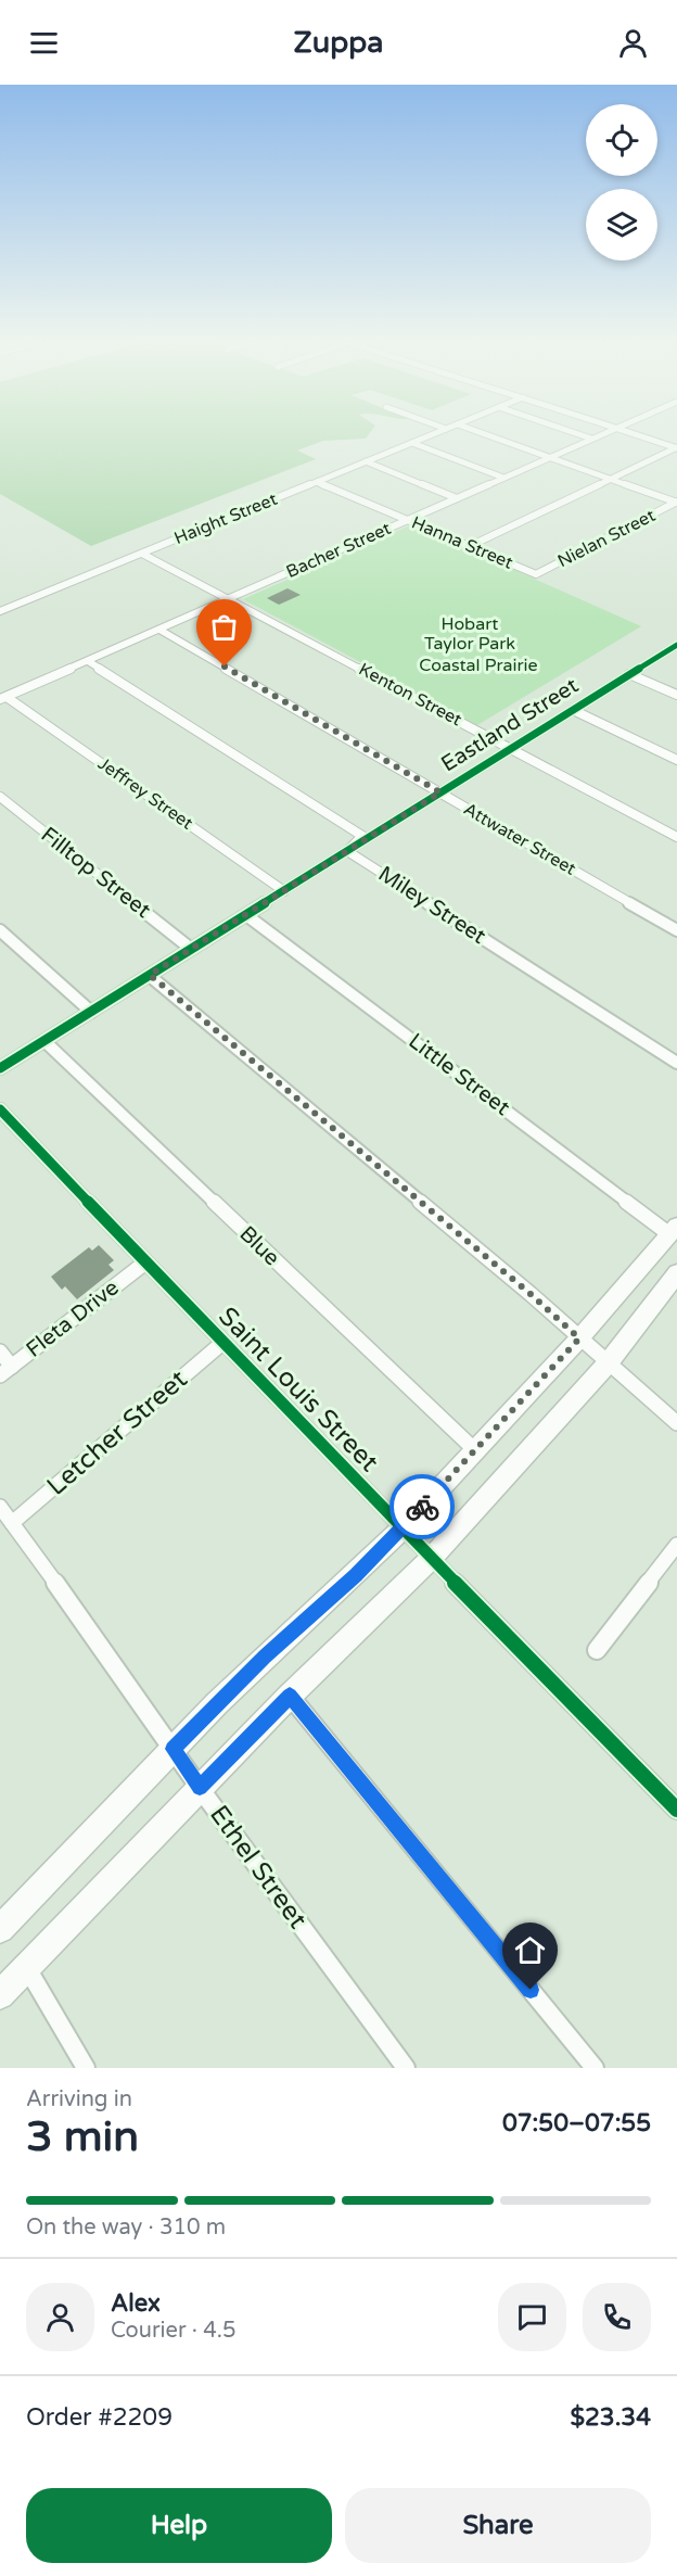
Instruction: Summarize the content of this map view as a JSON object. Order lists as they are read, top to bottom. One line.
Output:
{"streets":{"street":["Haight Street","Nielan Street","Hanna Street","Bacher Street","Kenton Street","Eastland Street","Jeffrey Street","Attwater Street","Filltop Street","Miley Street","Little Street","Blue","Fleta Drive","Saint Louis Street","Letcher Street","Ethel Street"]},"crossings":[["Haight Street","Hanna Street"],["Haight Street","Kenton Street"],["Nielan Street","Hanna Street"],["Hanna Street","Bacher Street"],["Bacher Street","Kenton Street"],["Bacher Street","Jeffrey Street"],["Bacher Street","Attwater Street"],["Kenton Street","Eastland Street"],["Eastland Street","Jeffrey Street"],["Eastland Street","Attwater Street"],["Eastland Street","Filltop Street"],["Eastland Street","Miley Street"],["Eastland Street","Little Street"],["Eastland Street","Blue"],["Fleta Drive","Saint Louis Street"],["Saint Louis Street","Letcher Street"],["Letcher Street","Ethel Street"]],"parks":["Hobart Taylor Park","Coastal Prairie"],"page":{"header":"Zuppa","heading":["3 min","Arriving in","07:50–07:55"],"panel":["Alex","Courier · 4.5","Order #2209","$23.34"],"bar":"On the way · 310 m","buttons":["Help","Share"]}}
